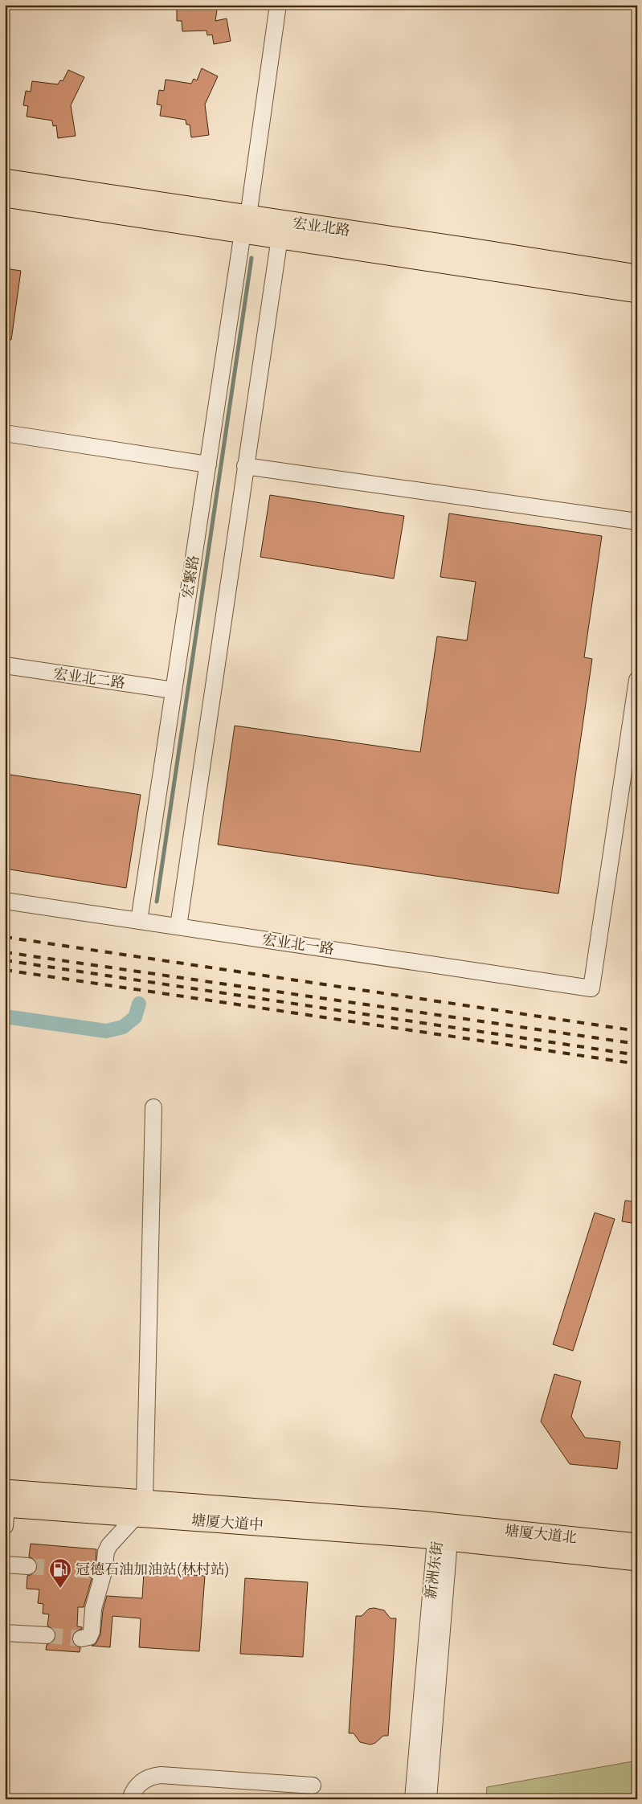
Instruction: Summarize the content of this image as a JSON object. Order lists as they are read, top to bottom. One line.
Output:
{"streets":{"main road":["宏业北路","塘厦大道中","塘厦大道北"],"street":["宏繁路","宏业北二路","宏业北一路","新洲东街"]},"crossings":[["宏业北路","宏繁路"],["宏繁路","宏业北二路"],["宏繁路","宏业北一路"],["塘厦大道中","塘厦大道北"],["塘厦大道中","新洲东街"],["塘厦大道北","新洲东街"]],"places":{"fuel station":["冠德石油加油站(林村站)"]}}
